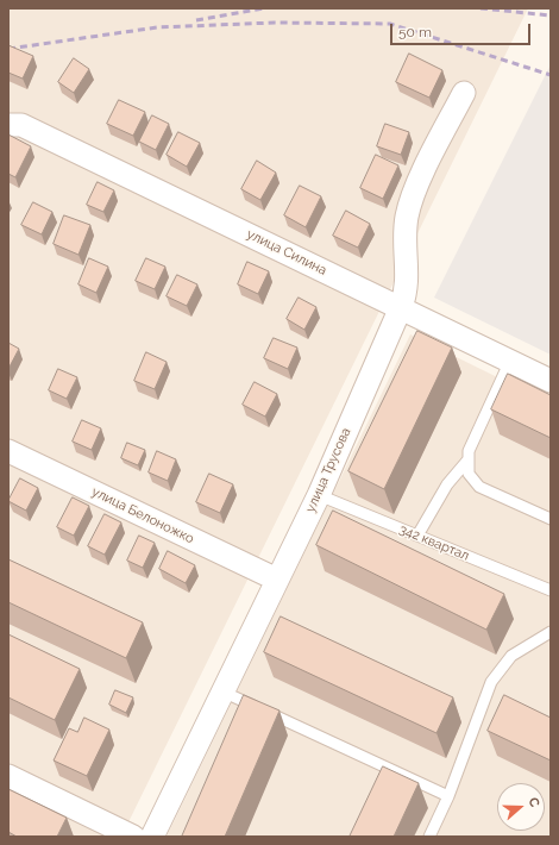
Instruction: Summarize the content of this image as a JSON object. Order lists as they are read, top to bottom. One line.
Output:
{"streets":{"street":["улица Силина","улица Трусова","улица Белоножко"],"lane":["342 квартал"]},"crossings":[["улица Силина","улица Трусова"],["улица Трусова","улица Белоножко"],["улица Трусова","342 квартал"]],"scale_bar":"50 m","north":"right"}
